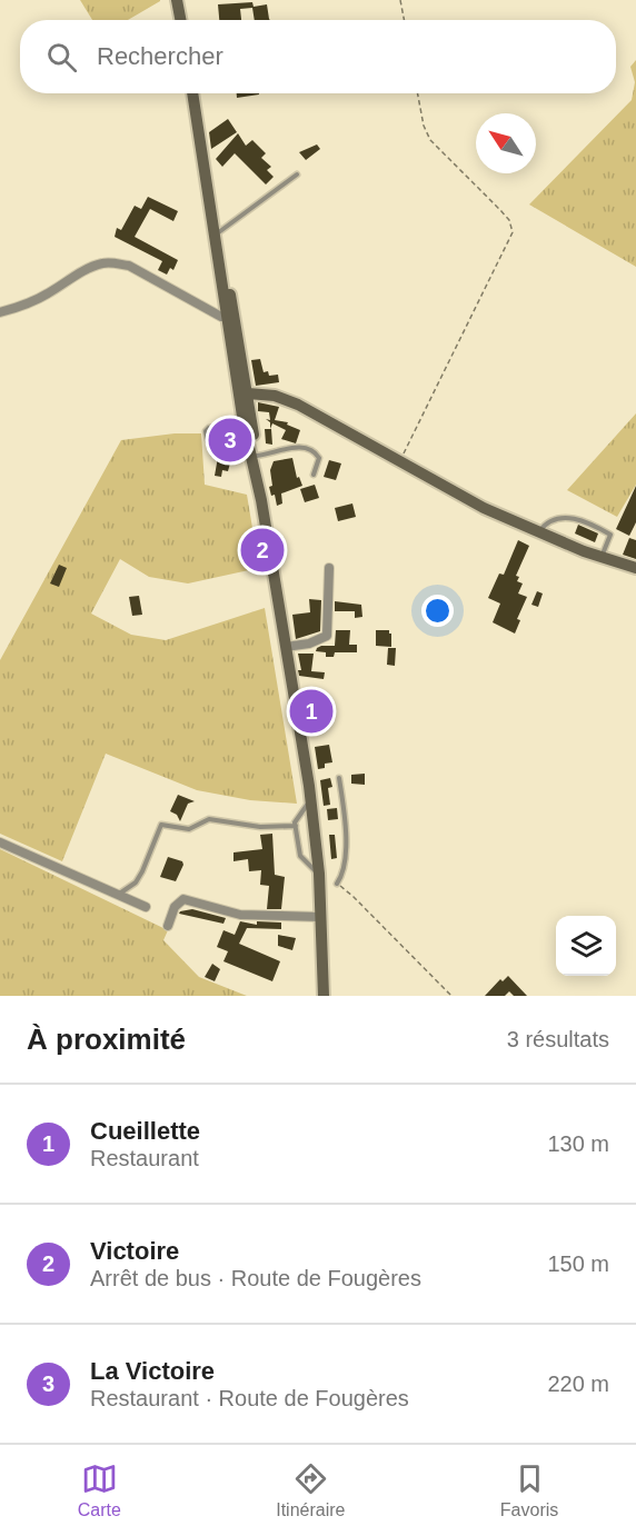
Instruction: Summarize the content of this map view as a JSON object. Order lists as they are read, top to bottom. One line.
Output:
{"north":"top left","page":{"search":"Rechercher","pins":["3","2","1"],"heading":["À proximité","3 résultats"],"list":[{"mark":"1","name":"Cueillette","note":"Restaurant","value":"130 m"},{"mark":"2","name":"Victoire","note":"Arrêt de bus · Route de Fougères","value":"150 m"},{"mark":"3","name":"La Victoire","note":"Restaurant · Route de Fougères","value":"220 m"}],"nav":["Carte","Itinéraire","Favoris"]}}
